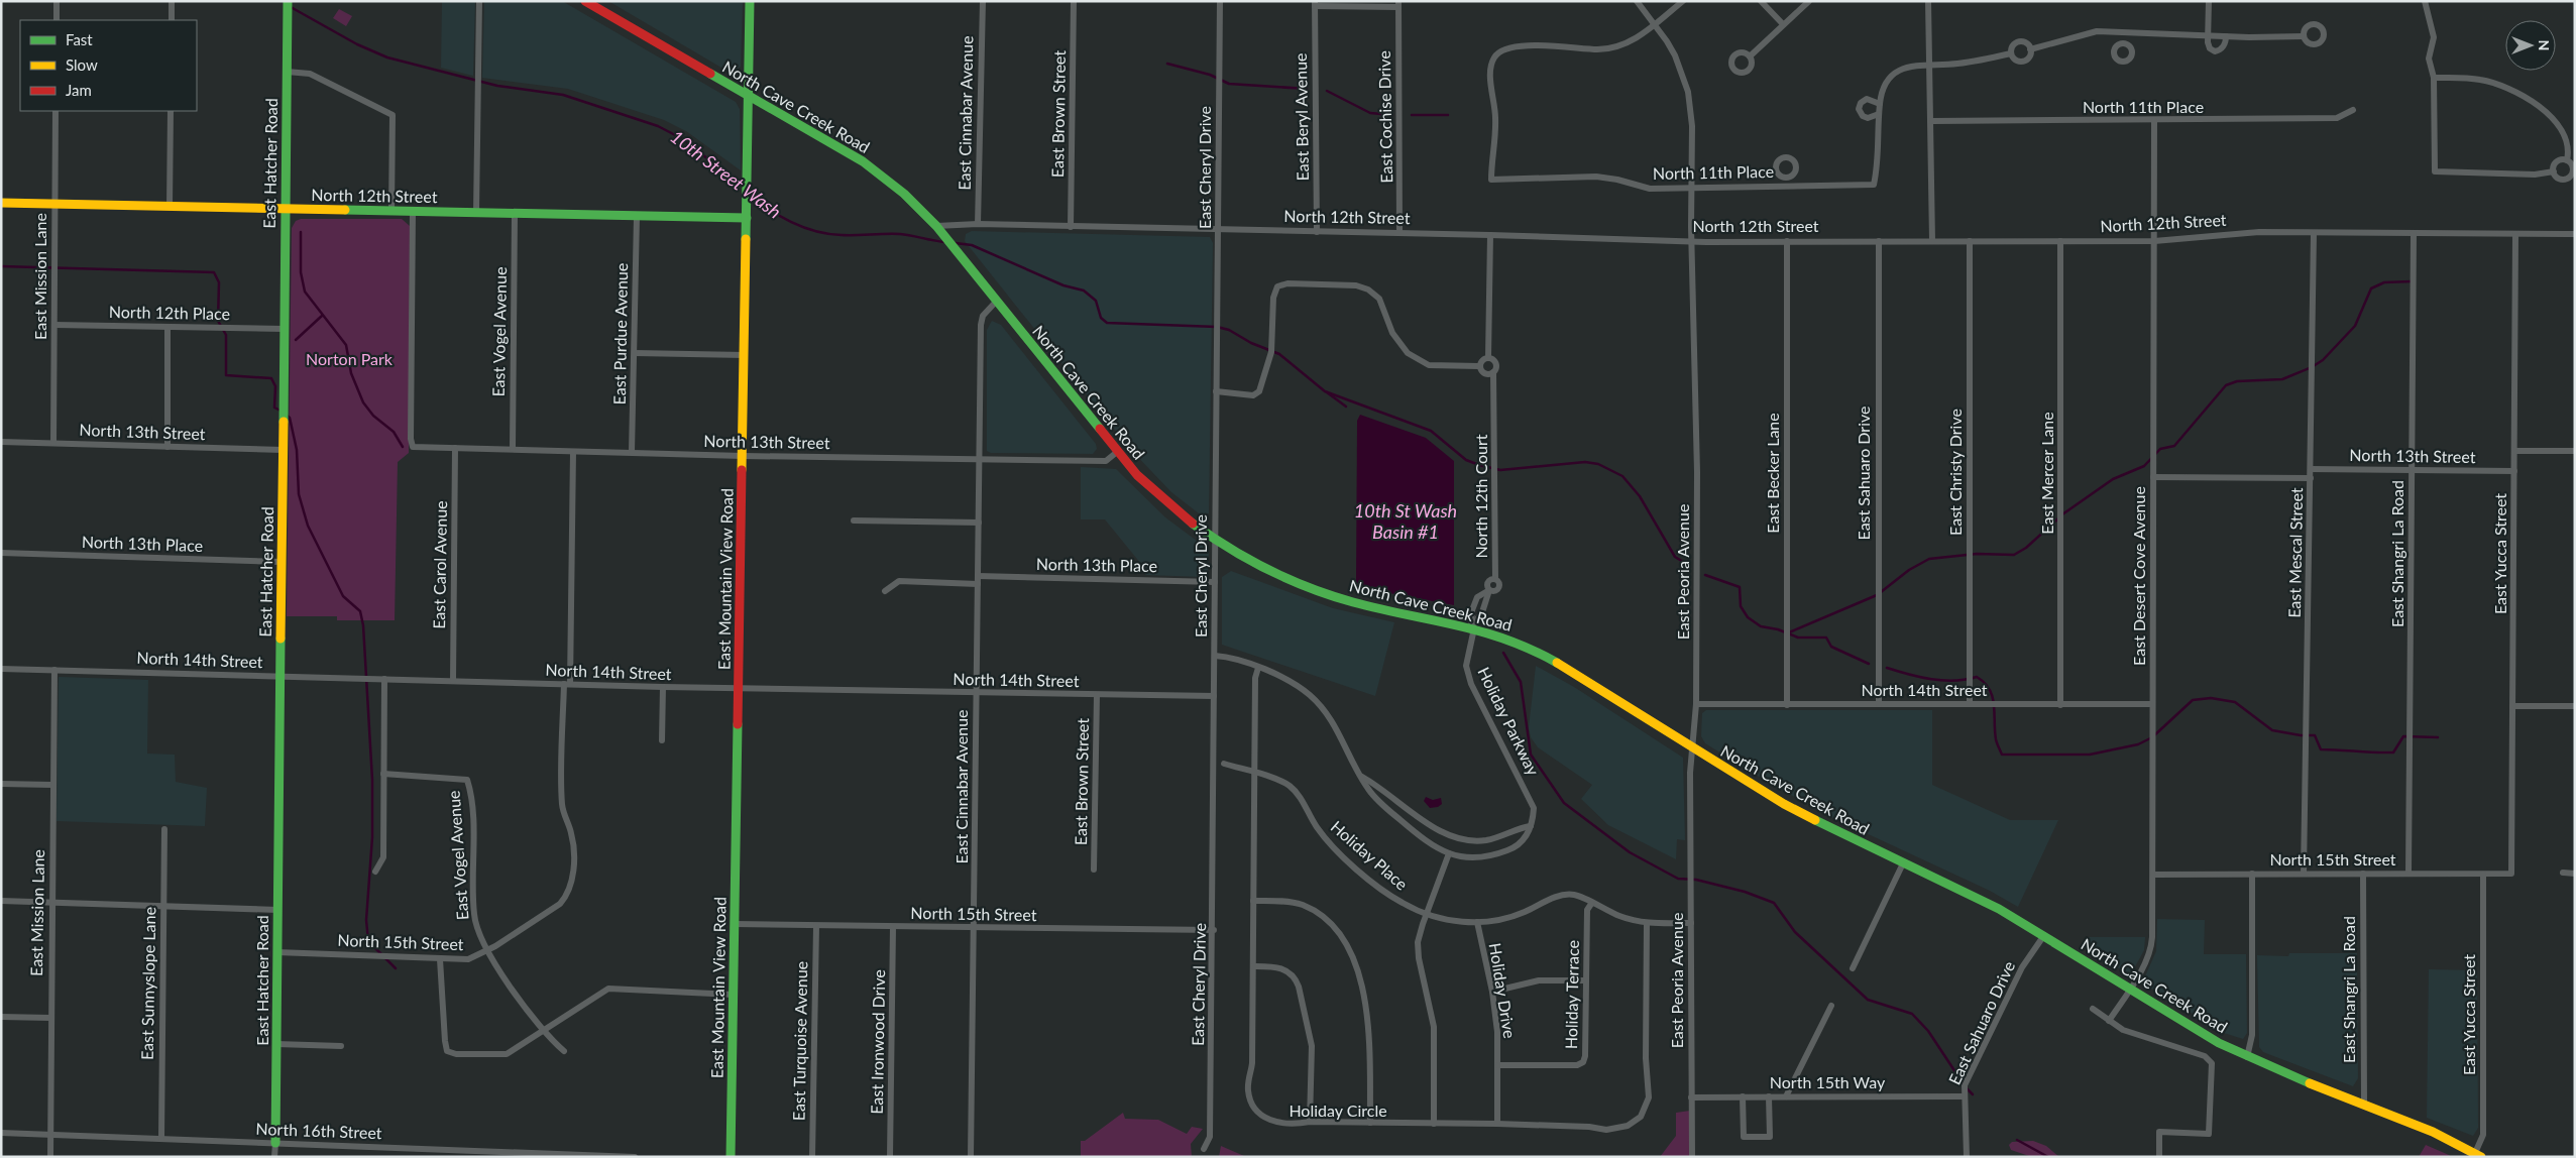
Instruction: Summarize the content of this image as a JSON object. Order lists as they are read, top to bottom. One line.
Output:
{"streets":{"street":["North Cave Creek Road","North 11th Place","East Cinnabar Avenue","East Brown Street","East Beryl Avenue","East Cochise Drive","East Hatcher Road","East Cheryl Drive","North 12th Street","East Mission Lane","North 12th Place","East Vogel Avenue","East Purdue Avenue","North 13th Street","East Christy Drive","East Becker Lane","East Sahuaro Drive","East Mercer Lane","North 12th Court","North 13th Place","East Mescal Street","East Shangri La Road","East Yucca Street","East Carol Avenue","East Peoria Avenue","East Desert Cove Avenue","East Mountain View Road","North 14th Street","Holiday Parkway","Holiday Place","North 15th Street","East Sunnyslope Lane","Holiday Drive","Holiday Terrace","East Turquoise Avenue","East Ironwood Drive","North 15th Way","Holiday Circle","North 16th Street"]},"crossings":[["North Cave Creek Road","East Cinnabar Avenue"],["North Cave Creek Road","East Cheryl Drive"],["North Cave Creek Road","North 12th Street"],["North Cave Creek Road","North 13th Street"],["North Cave Creek Road","East Sahuaro Drive"],["North Cave Creek Road","East Shangri La Road"],["North Cave Creek Road","East Yucca Street"],["North Cave Creek Road","East Peoria Avenue"],["North Cave Creek Road","East Desert Cove Avenue"],["North Cave Creek Road","East Mountain View Road"],["North Cave Creek Road","Holiday Parkway"],["North 11th Place","East Peoria Avenue"],["North 11th Place","East Desert Cove Avenue"],["East Cinnabar Avenue","North 12th Street"],["East Cinnabar Avenue","North 13th Street"],["East Cinnabar Avenue","North 13th Place"],["East Cinnabar Avenue","North 14th Street"],["East Cinnabar Avenue","North 15th Street"],["East Brown Street","North 12th Street"],["East Brown Street","North 14th Street"],["East Beryl Avenue","North 12th Street"],["East Cochise Drive","North 12th Street"],["East Hatcher Road","North 12th Street"],["East Hatcher Road","North 12th Place"],["East Hatcher Road","North 13th Street"],["East Hatcher Road","North 13th Place"],["East Hatcher Road","North 14th Street"],["East Hatcher Road","North 15th Street"],["East Hatcher Road","North 16th Street"],["East Cheryl Drive","North 12th Street"],["East Cheryl Drive","North 13th Place"],["East Cheryl Drive","North 14th Street"],["East Cheryl Drive","North 15th Street"],["North 12th Street","East Mission Lane"],["North 12th Street","East Vogel Avenue"],["North 12th Street","East Purdue Avenue"],["North 12th Street","North 13th Street"],["North 12th Street","East Christy Drive"],["North 12th Street","East Becker Lane"],["North 12th Street","East Sahuaro Drive"],["North 12th Street","East Mercer Lane"],["North 12th Street","East Mescal Street"],["North 12th Street","East Shangri La Road"],["North 12th Street","East Yucca Street"],["North 12th Street","East Peoria Avenue"],["North 12th Street","East Desert Cove Avenue"],["North 12th Street","East Mountain View Road"],["East Mission Lane","North 12th Place"],["East Mission Lane","North 13th Street"],["East Mission Lane","North 14th Street"],["East Mission Lane","North 16th Street"],["East Vogel Avenue","North 13th Street"],["East Vogel Avenue","North 15th Street"],["East Purdue Avenue","North 13th Street"],["North 13th Street","East Mescal Street"],["North 13th Street","East Shangri La Road"],["North 13th Street","East Yucca Street"],["North 13th Street","East Carol Avenue"],["North 13th Street","East Mountain View Road"],["East Christy Drive","North 14th Street"],["East Becker Lane","North 14th Street"],["East Sahuaro Drive","North 14th Street"],["East Sahuaro Drive","North 15th Way"],["East Mercer Lane","North 14th Street"],["North 12th Court","Holiday Parkway"],["East Mescal Street","North 15th Street"],["East Shangri La Road","North 15th Street"],["East Yucca Street","North 15th Street"],["East Carol Avenue","North 14th Street"],["East Peoria Avenue","North 14th Street"],["East Peoria Avenue","Holiday Place"],["East Peoria Avenue","North 15th Way"],["East Desert Cove Avenue","North 14th Street"],["East Desert Cove Avenue","North 15th Street"],["East Mountain View Road","North 14th Street"],["East Mountain View Road","North 15th Street"],["North 14th Street","North 15th Street"],["Holiday Place","Holiday Drive"],["Holiday Place","Holiday Terrace"],["Holiday Place","Holiday Circle"],["North 15th Street","East Turquoise Avenue"],["North 15th Street","East Ironwood Drive"],["East Sunnyslope Lane","North 16th Street"],["Holiday Drive","Holiday Terrace"],["Holiday Drive","Holiday Circle"]],"water":["10th Street Wash","10th St Wash Basin #1"],"parks":["Norton Park"],"legend":["Fast","Slow","Jam"],"north":"right"}
